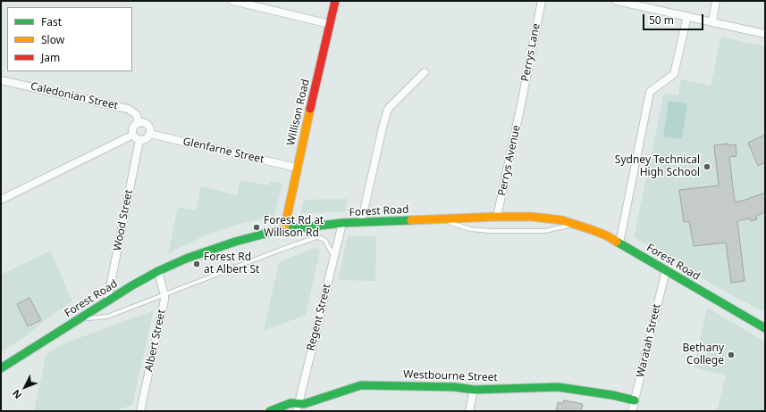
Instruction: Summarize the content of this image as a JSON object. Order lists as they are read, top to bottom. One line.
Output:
{"streets":{"main road":["Willison Road","Forest Road","Westbourne Street"],"street":["Perrys Lane","Caledonian Street","Glenfarne Street","Perrys Avenue","Wood Street","Regent Street","Albert Street","Waratah Street"]},"crossings":[["Perrys Lane","Perrys Avenue"],["Caledonian Street","Glenfarne Street"],["Caledonian Street","Wood Street"],["Willison Road","Glenfarne Street"],["Willison Road","Forest Road"],["Glenfarne Street","Wood Street"],["Perrys Avenue","Forest Road"],["Forest Road","Wood Street"],["Forest Road","Regent Street"],["Forest Road","Albert Street"],["Forest Road","Waratah Street"],["Regent Street","Westbourne Street"],["Waratah Street","Westbourne Street"]],"places":["Sydney Technical High School","Forest Rd at Willison Rd","Forest Rd at Albert St","Bethany College"],"legend":["Fast","Slow","Jam"],"scale_bar":"50 m","north":"bottom left"}
